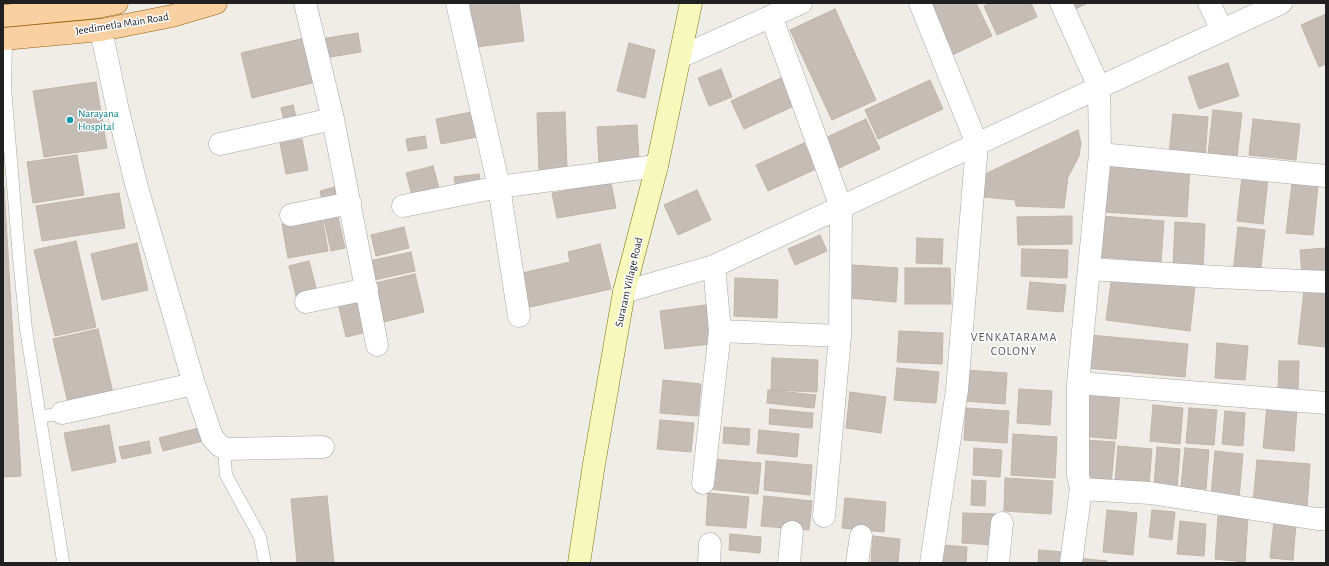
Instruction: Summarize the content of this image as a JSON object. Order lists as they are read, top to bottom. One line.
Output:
{"streets":{"main road":["Jeedimetla Main Road","Suraram Village Road"]},"districts":["VENKATARAMA COLONY"],"places":["Narayana Hospital"]}
